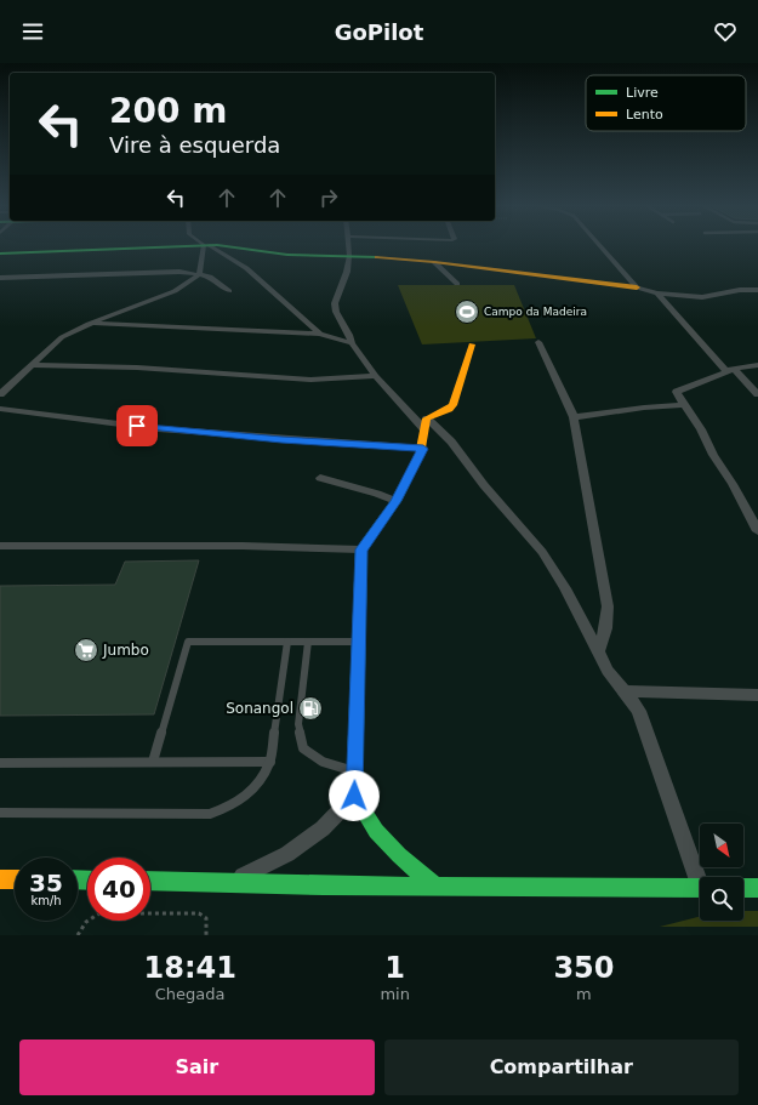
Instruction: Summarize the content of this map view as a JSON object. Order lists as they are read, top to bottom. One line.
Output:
{"places":{"sports":["Campo da Madeira"],"supermarket":["Jumbo"],"fuel station":["Sonangol"]},"legend":["Livre","Lento"],"north":"bottom right","page":{"header":"GoPilot","turn":["200 m","Vire à esquerda"],"speed":"35 km/h","limit":"40","eta":["18:41","Chegada","1","min","350","m"],"buttons":["Sair","Compartilhar"]}}
